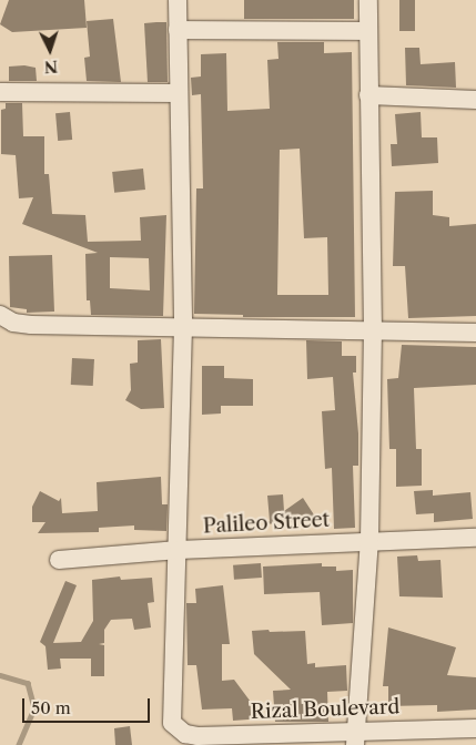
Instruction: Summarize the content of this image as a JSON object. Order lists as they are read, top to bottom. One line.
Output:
{"streets":{"street":["Palileo Street","Rizal Boulevard"]},"crossings":[["Palileo Street","Rizal Boulevard"]],"scale_bar":"50 m","north":"bottom"}
